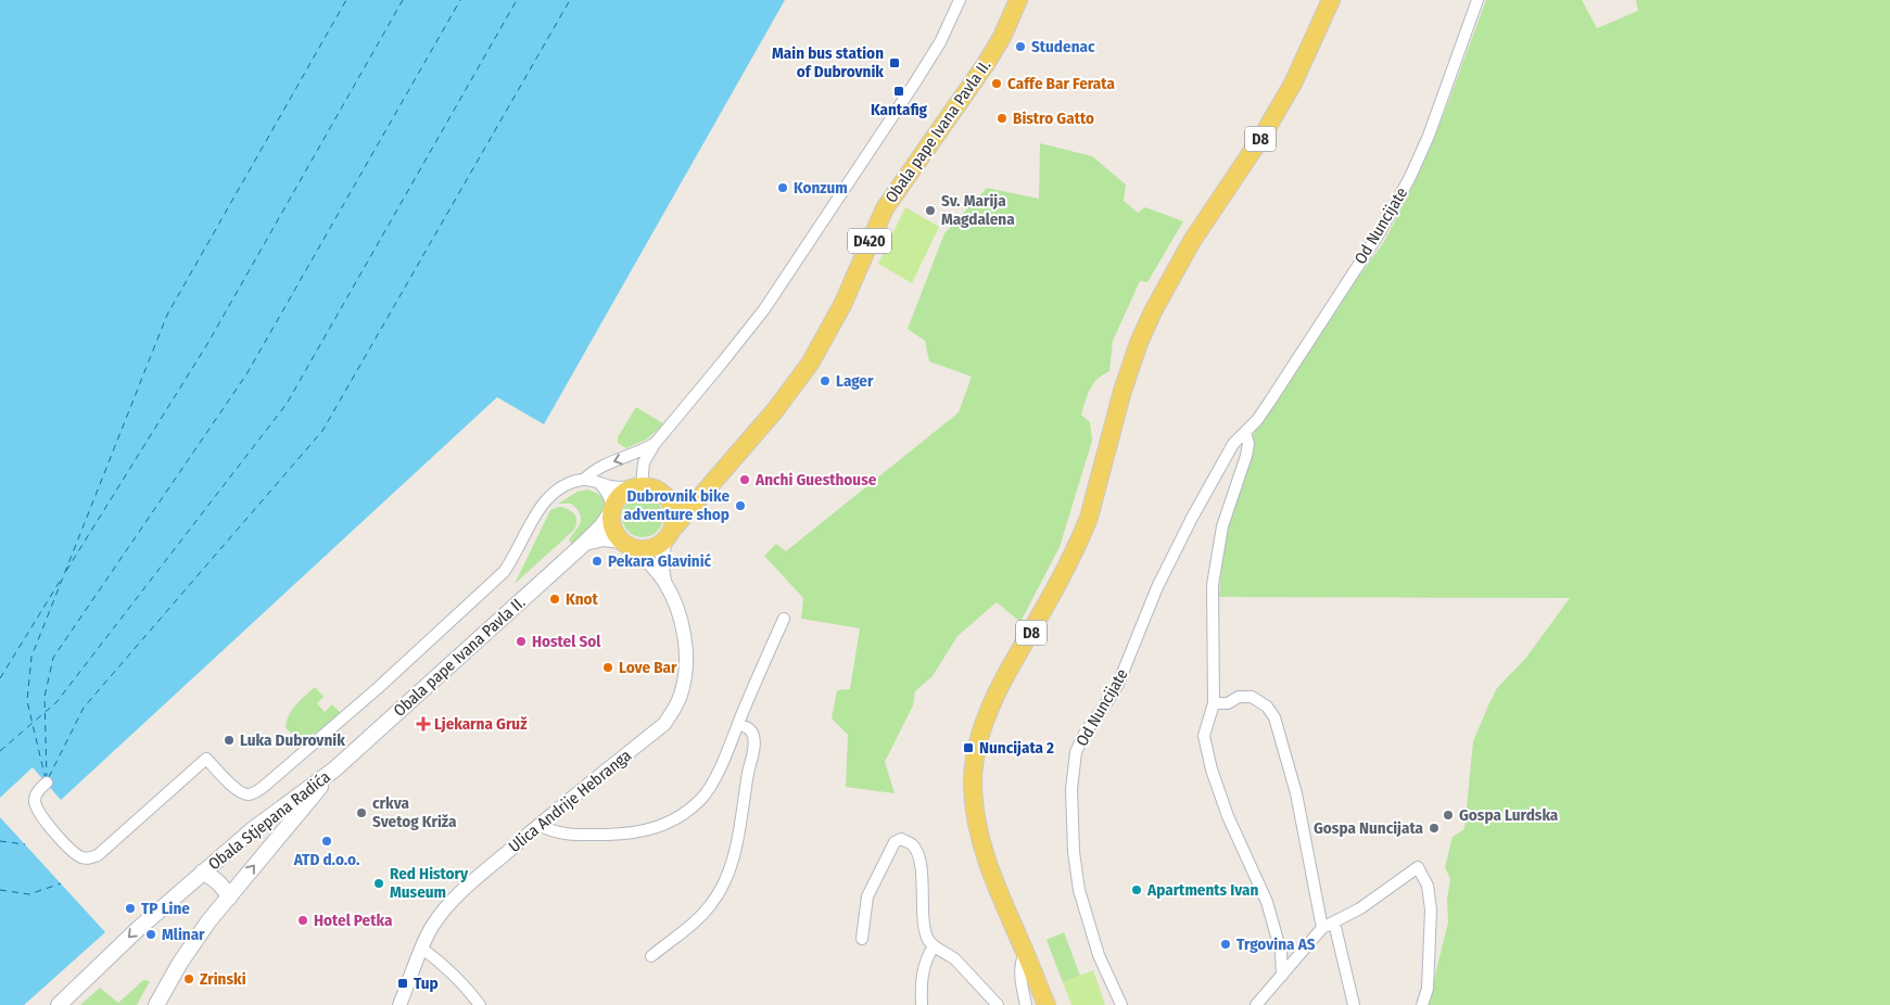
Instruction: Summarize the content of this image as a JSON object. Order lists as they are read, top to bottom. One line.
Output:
{"streets":{"main road":["Obala pape Ivana Pavla II.","D8","D420","Obala Stjepana Radića"],"street":["Od Nuncijate","Ulica Andrije Hebranga"]},"crossings":[["Obala pape Ivana Pavla II.","D420"],["Obala pape Ivana Pavla II.","Ulica Andrije Hebranga"],["Obala pape Ivana Pavla II.","Obala Stjepana Radića"],["D420","Ulica Andrije Hebranga"]],"places":{"other":["Studenac","Caffe Bar Ferata","Bistro Gatto","Konzum","Sv. Marija Magdalena","Lager","Anchi Guesthouse","Dubrovnik bike adventure shop","Pekara Glavinić","Knot","Hostel Sol","Love Bar","Luka Dubrovnik","crkva Svetog Križa","Gospa Lurdska","Gospa Nuncijata","ATD d.o.o.","Red History Museum","Apartments Ivan","TP Line","Hotel Petka","Mlinar","Trgovina AS","Zrinski"],"transit":["Main bus station of Dubrovnik","Kantafig","Nuncijata 2","Tup"],"health":["Ljekarna Gruž"]}}
